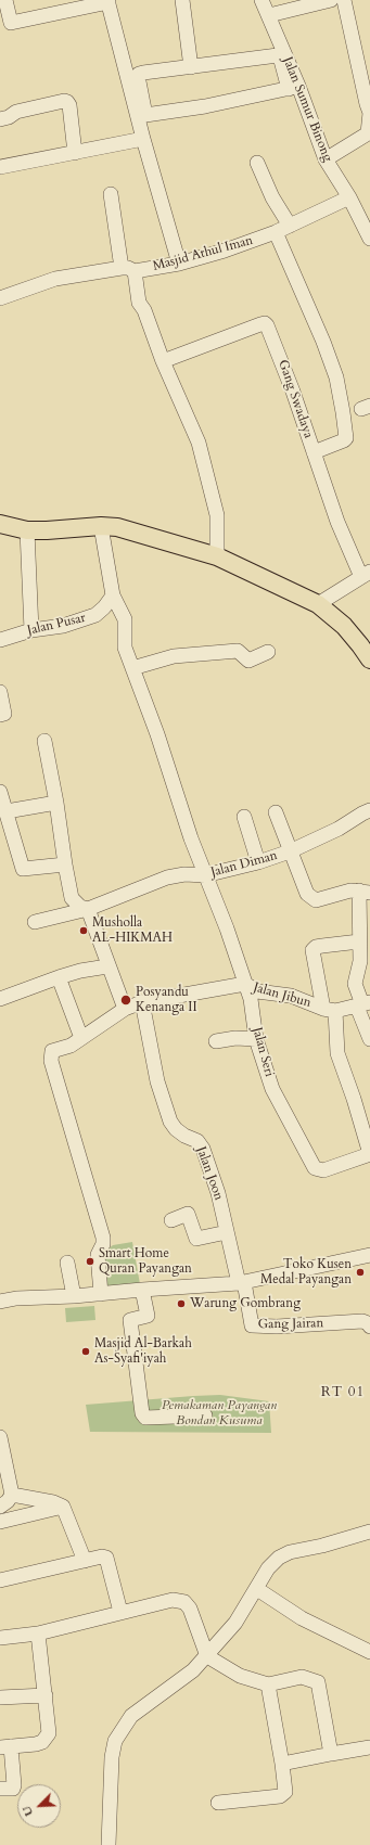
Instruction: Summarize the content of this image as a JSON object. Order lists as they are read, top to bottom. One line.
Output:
{"streets":{"street":["Jalan Sumur Binong","Masjid Athul Iman","Gang Swadaya","Jalan Pusar","Jalan Diman","Jalan Jibun","Jalan Seri","Jalan Joon","Gang Jairan"]},"crossings":[["Jalan Sumur Binong","Masjid Athul Iman"],["Jalan Pusar","Jalan Seri"],["Jalan Diman","Jalan Seri"],["Jalan Jibun","Jalan Seri"],["Jalan Joon","Gang Jairan"]],"districts":["RT 01"],"parks":["Pemakaman Payangan Bondan Kusuma"],"places":["Musholla AL-HIKMAH","Posyandu Kenanga II","Smart Home Quran Payangan","Toko Kusen Medal Payangan","Warung Gombrang","Masjid Al-Barkah As-Syafi'iyah"],"north":"bottom left"}
